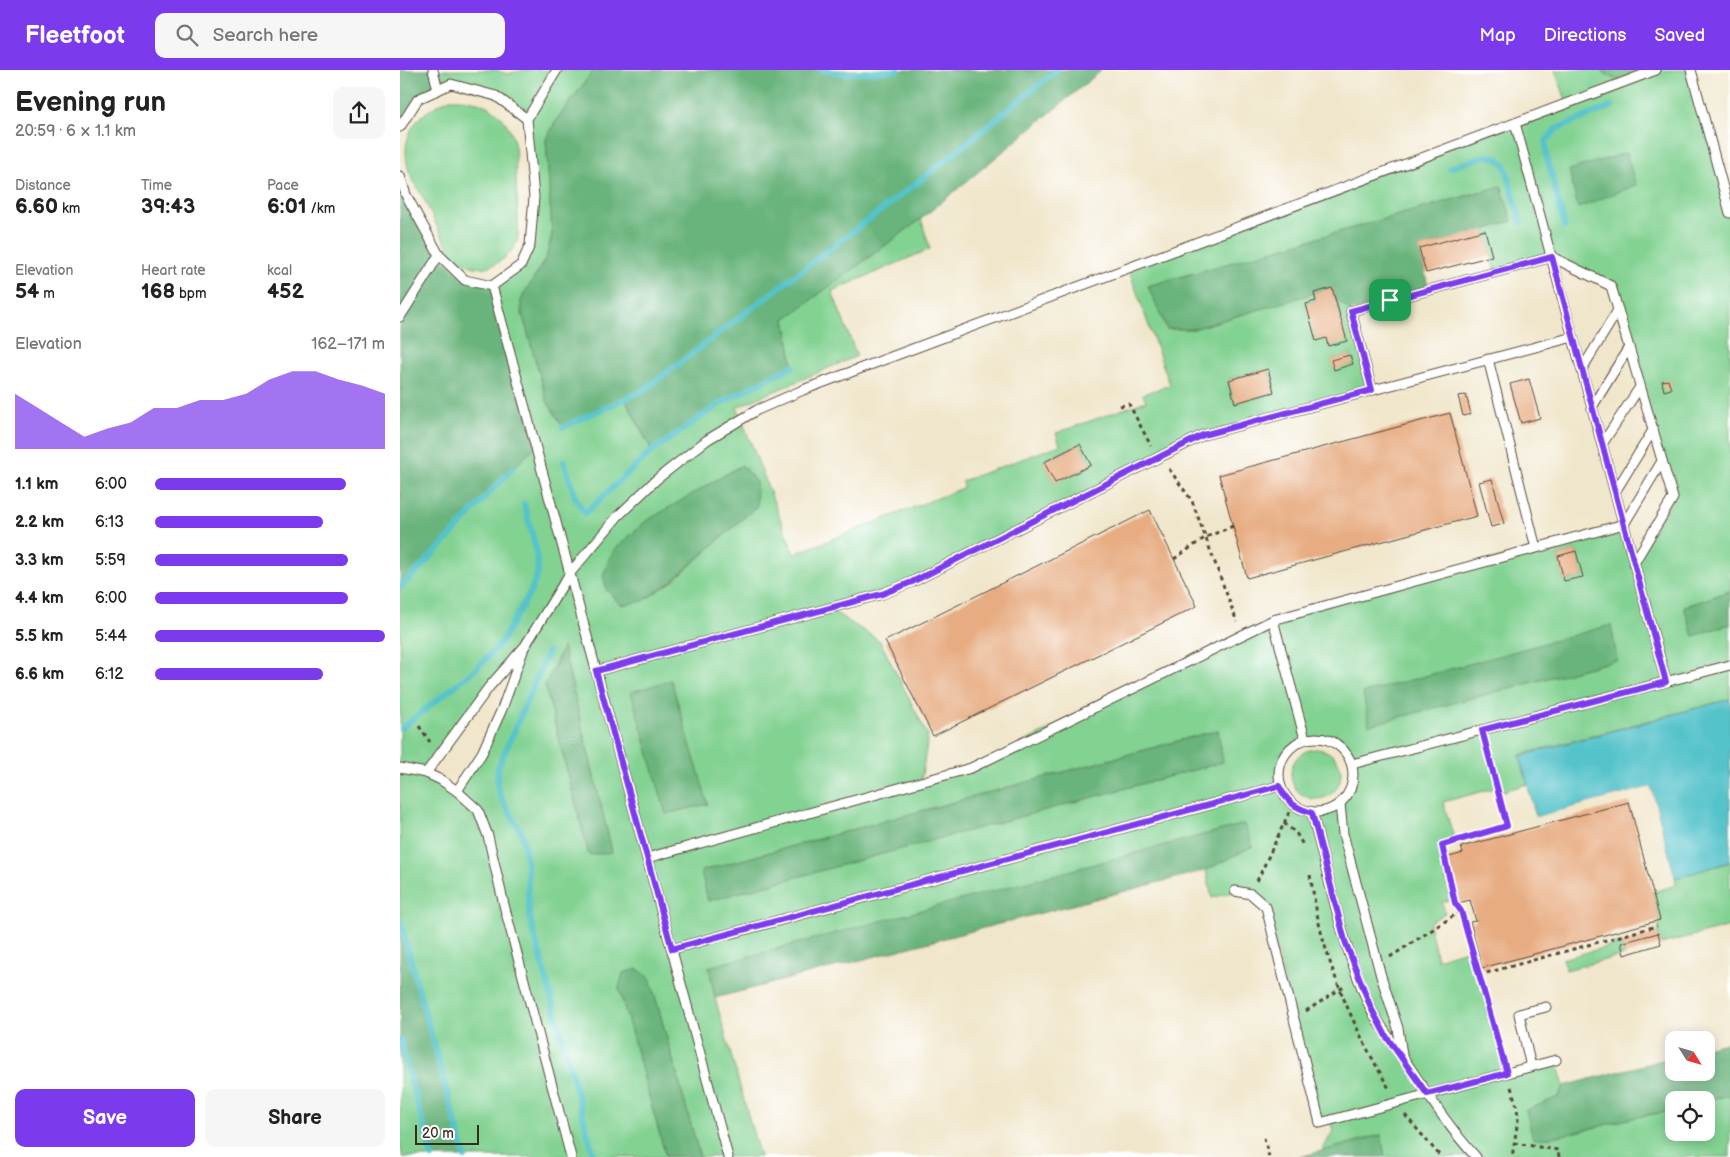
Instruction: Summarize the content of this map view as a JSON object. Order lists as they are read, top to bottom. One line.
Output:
{"scale_bar":"20 m","north":"bottom right","page":{"header":"Fleetfoot","search":"Search here","nav":["Map","Directions","Saved"],"heading":["Evening run","20:59 · 6 × 1.1 km"],"stats":[["Distance","6.60 km"],["Time","39:43"],["Pace","6:01 /km"],["Elevation","54 m"],["Heart rate","168 bpm"],["kcal","452"]],"chart":["Elevation","162–171 m"],"list":[{"name":"1.1 km","note":"6:00"},{"name":"2.2 km","note":"6:13"},{"name":"3.3 km","note":"5:59"},{"name":"4.4 km","note":"6:00"},{"name":"5.5 km","note":"5:44"},{"name":"6.6 km","note":"6:12"}],"buttons":["Save","Share"],"scale":"20 m"}}
